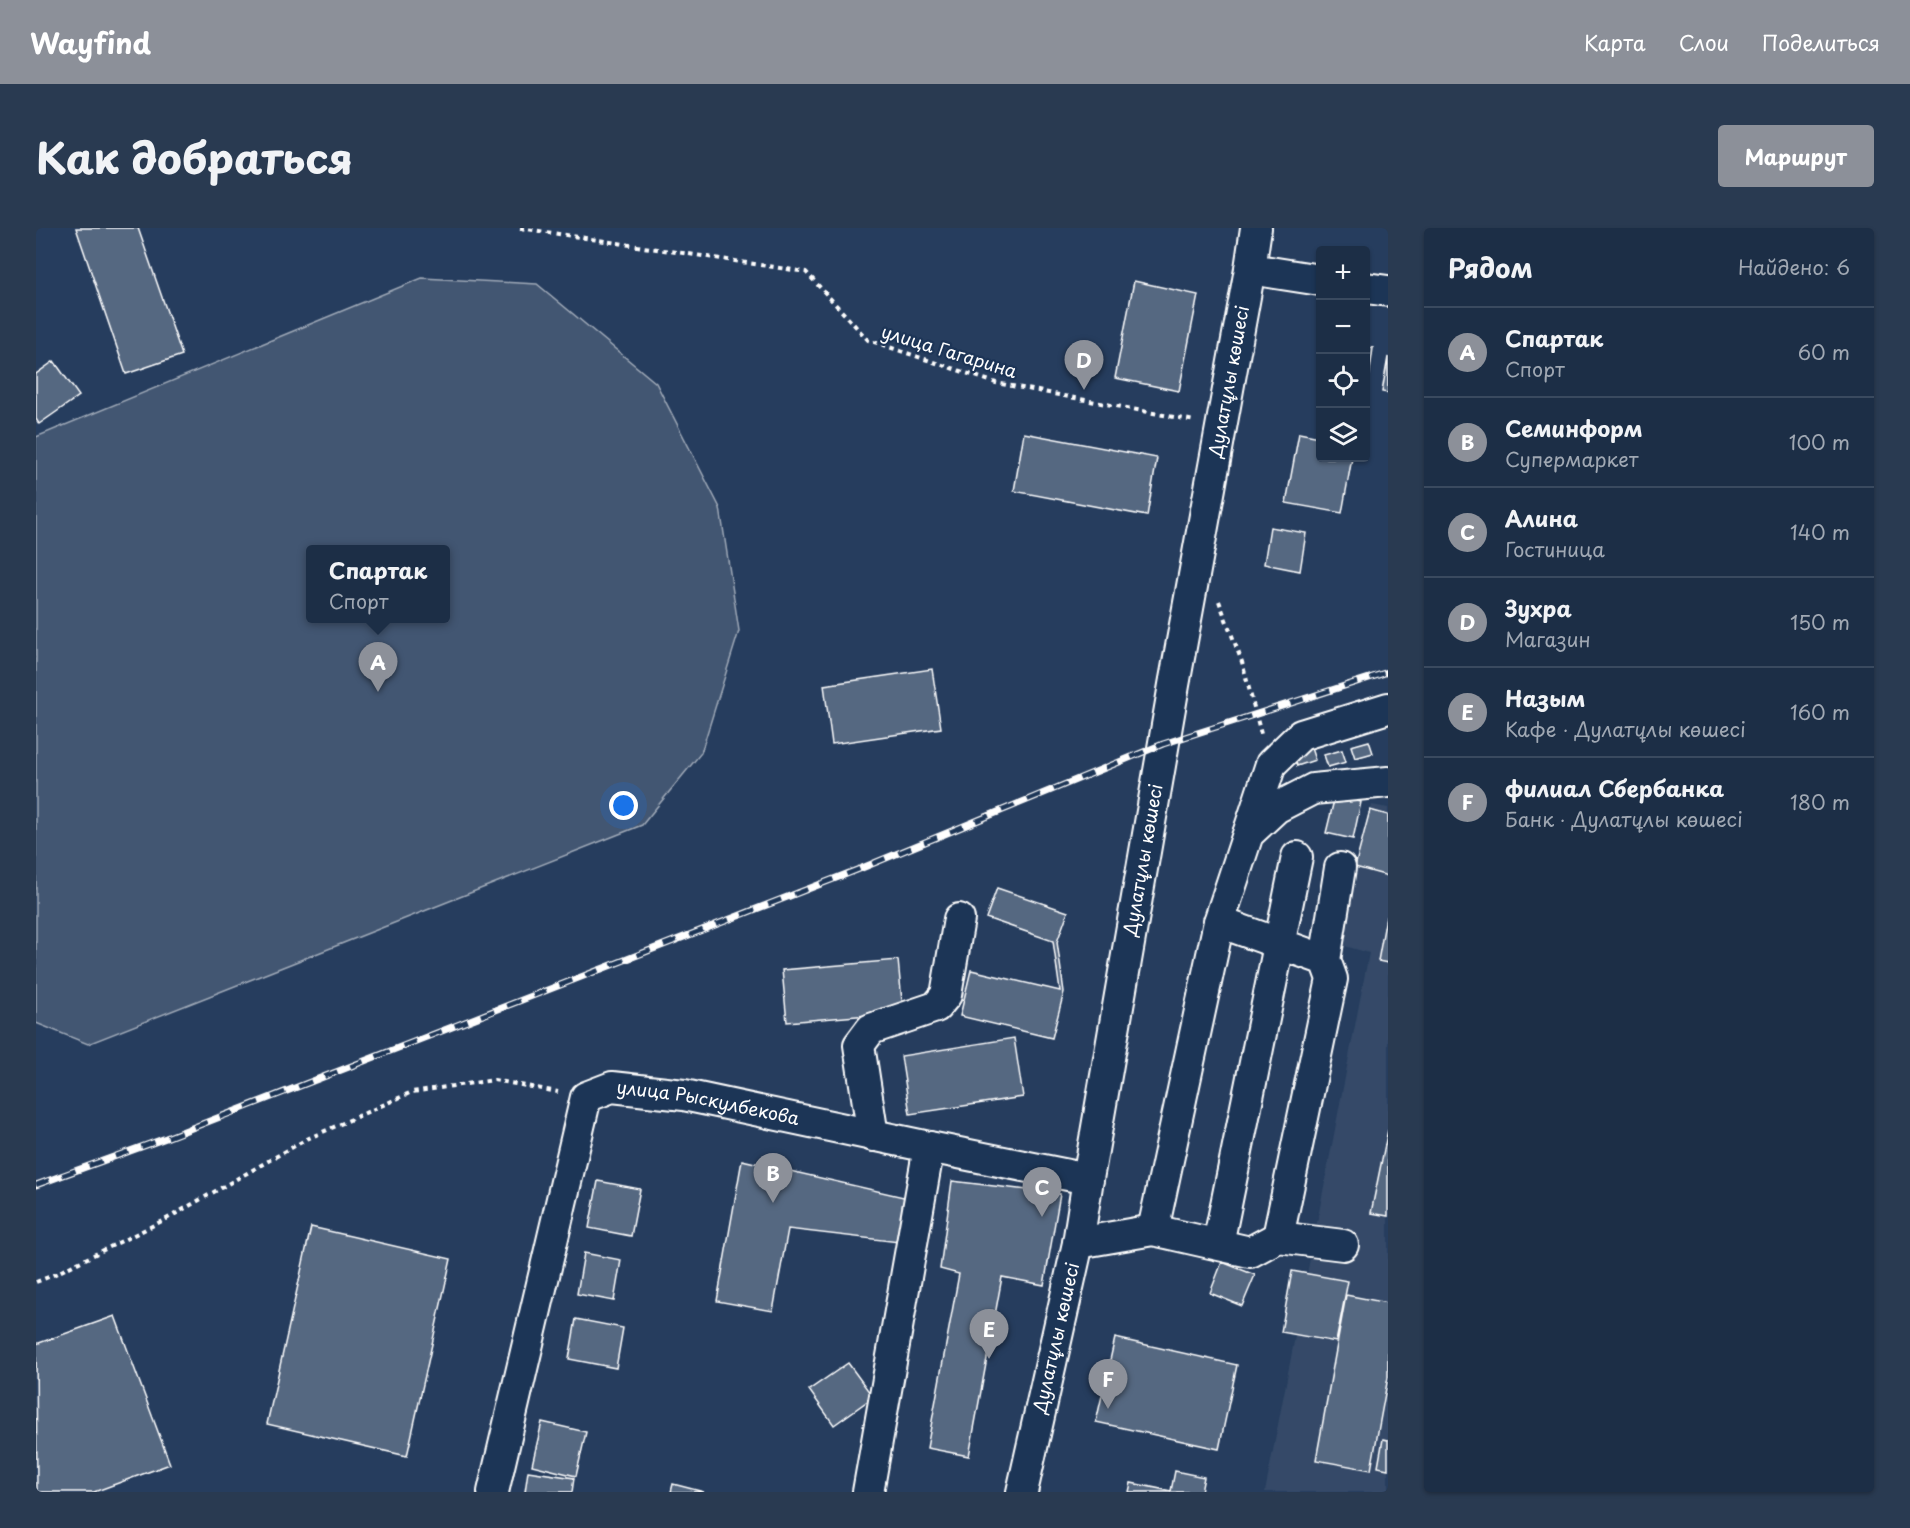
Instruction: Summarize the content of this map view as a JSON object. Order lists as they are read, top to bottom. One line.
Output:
{"streets":{"street":["Дулатұлы көшесі","улица Рыскулбекова"],"path":["улица Гагарина"]},"crossings":[["улица Гагарина","Дулатұлы көшесі"],["Дулатұлы көшесі","улица Рыскулбекова"]],"page":{"header":"Wayfind","nav":["Карта","Слои","Поделиться"],"title":"Как добраться","buttons":"Маршрут","heading":["Рядом","Найдено: 6"],"map_buttons":["+","−"],"list":[{"mark":"A","name":"Спартак","note":"Спорт","value":"60 m"},{"mark":"B","name":"Семинформ","note":"Супермаркет","value":"100 m"},{"mark":"C","name":"Алина","note":"Гостиница","value":"140 m"},{"mark":"D","name":"Зухра","note":"Магазин","value":"150 m"},{"mark":"E","name":"Назым","note":"Кафе · Дулатұлы көшесі","value":"160 m"},{"mark":"F","name":"филиал Сбербанка","note":"Банк · Дулатұлы көшесі","value":"180 m"}],"pins":["D","A","B","C","E","F"],"popup":["Спартак","Спорт"]}}
